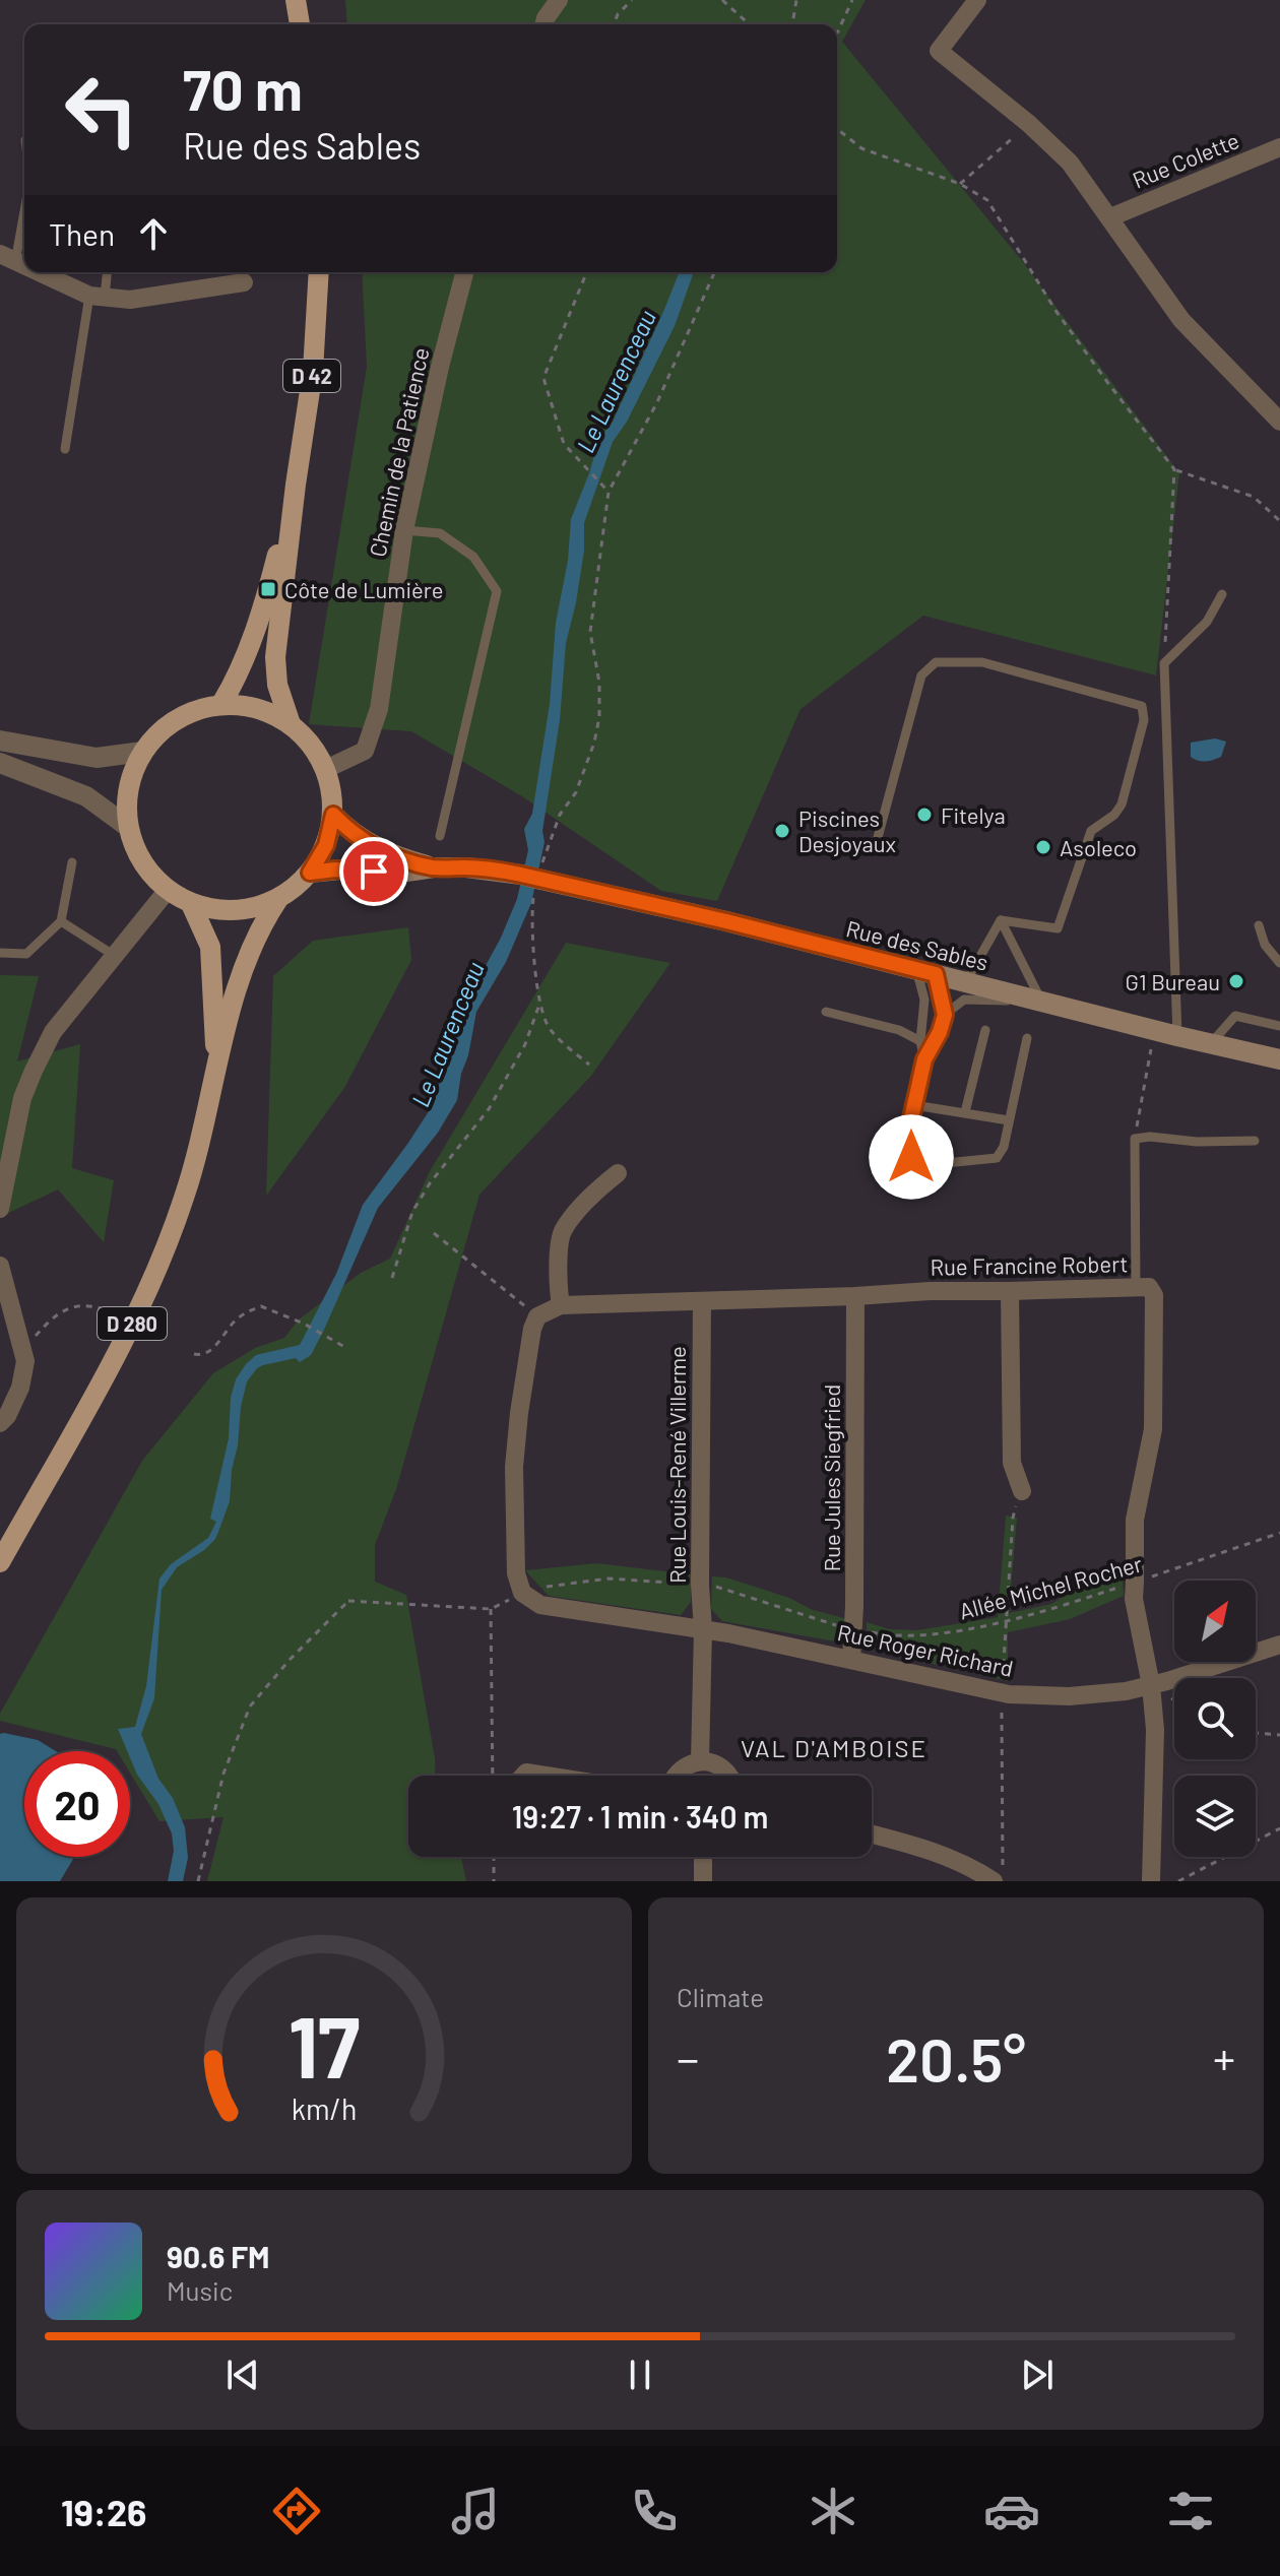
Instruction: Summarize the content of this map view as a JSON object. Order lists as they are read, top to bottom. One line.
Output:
{"streets":{"main road":["D 42","Rue des Sables","D 280"],"street":["Rue Colette","Chemin de la Patience","Rue Francine Robert","Rue Louis-René Villerme","Rue Jules Siegfried","Rue Roger Richard"],"path":["Allée Michel Rocher"]},"crossings":[["D 42","Chemin de la Patience"],["D 42","Rue des Sables"],["D 42","D 280"],["Chemin de la Patience","Rue des Sables"],["Chemin de la Patience","D 280"],["Rue des Sables","D 280"],["Rue Francine Robert","Rue Louis-René Villerme"],["Rue Francine Robert","Rue Jules Siegfried"],["Rue Francine Robert","Allée Michel Rocher"],["Rue Francine Robert","Rue Roger Richard"],["Rue Louis-René Villerme","Allée Michel Rocher"],["Rue Louis-René Villerme","Rue Roger Richard"],["Rue Jules Siegfried","Allée Michel Rocher"],["Rue Jules Siegfried","Rue Roger Richard"],["Allée Michel Rocher","Rue Roger Richard"]],"districts":["VAL D'AMBOISE"],"water":["Le Laurenceau"],"places":{"transit":["Côte de Lumière"],"other":["Fitelya","Piscines Desjoyaux","Asoleco","G1 Bureau"]},"north":"top right","page":{"turn":["70 m","Rue des Sables"],"then":"Then","limit":"20","trip":"19:27 · 1 min · 340 m","tile":"Climate","heat":["−","20.5°","+"],"song":["90.6 FM","Music"],"tabs":"19:26","gauge":["17","km/h"]}}
